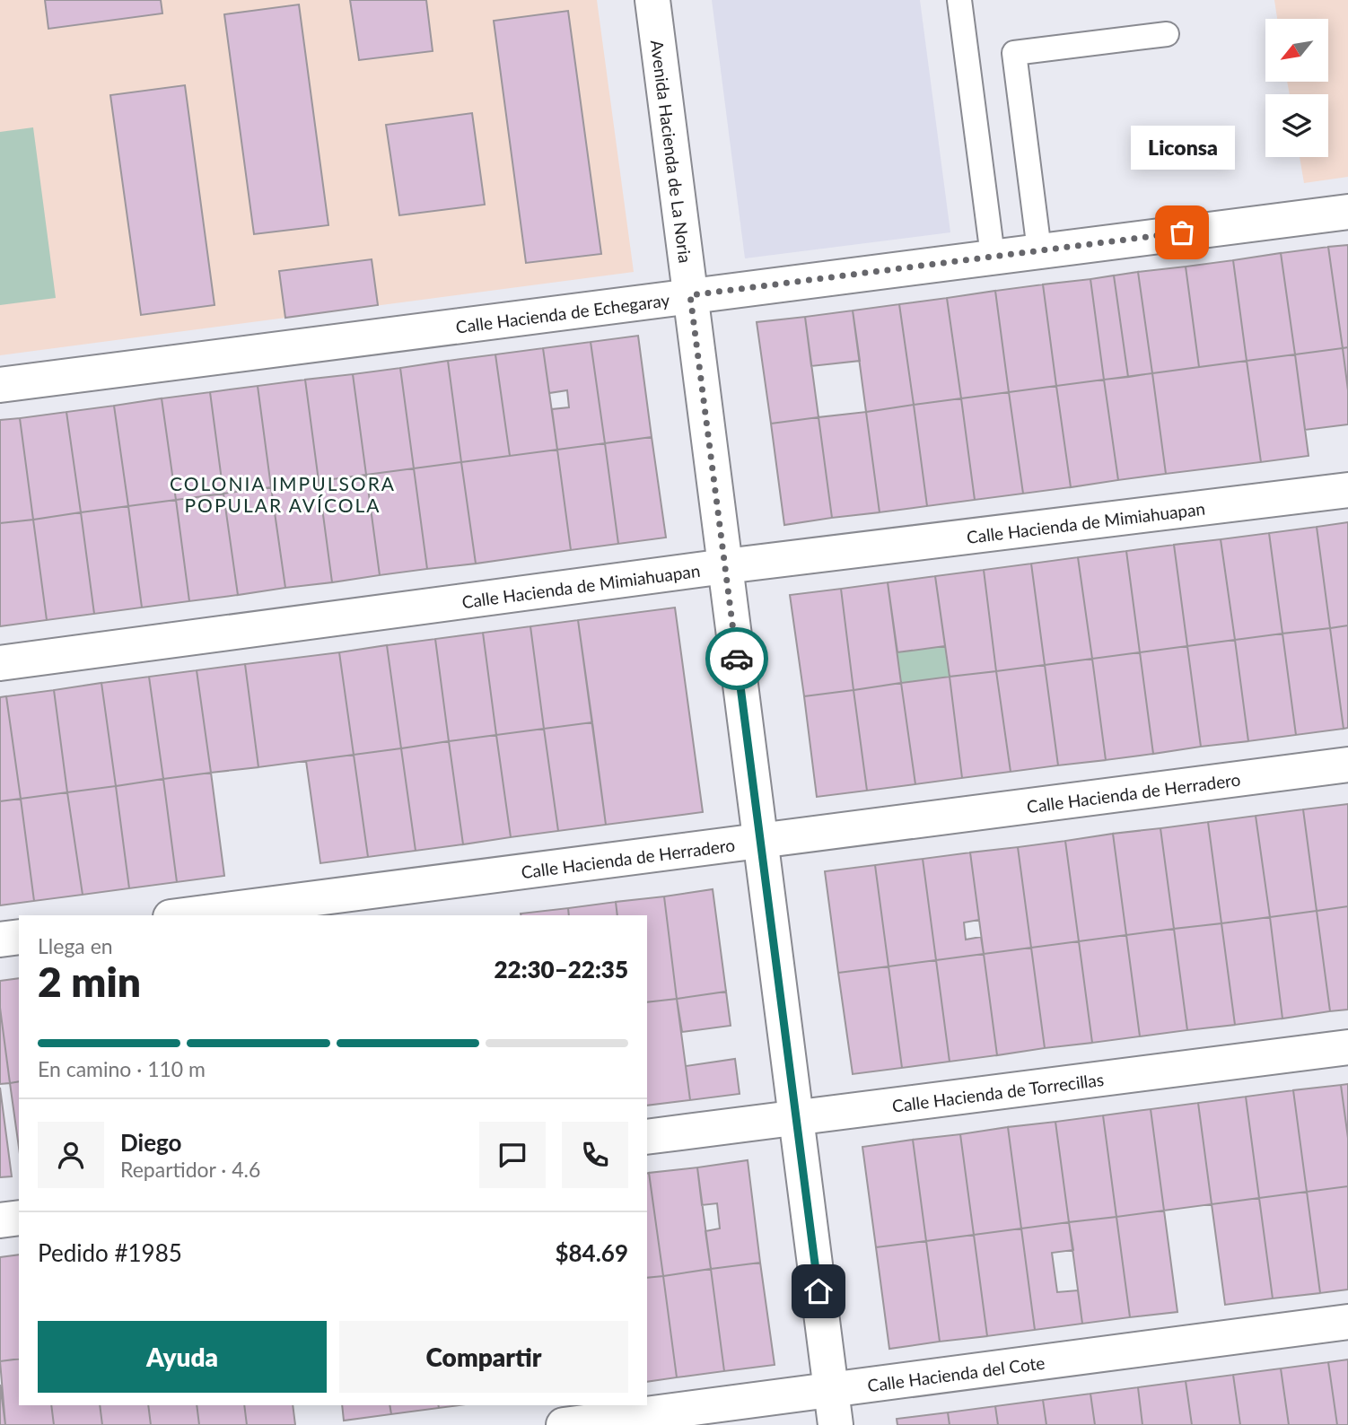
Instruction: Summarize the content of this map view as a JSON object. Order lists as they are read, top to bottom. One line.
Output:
{"streets":{"street":["Avenida Hacienda de La Noria","Calle Hacienda de Echegaray","Calle Hacienda de Mimiahuapan","Calle Hacienda de Herradero","Calle Hacienda de Torrecillas","Calle Hacienda del Cote"]},"crossings":[["Avenida Hacienda de La Noria","Calle Hacienda de Echegaray"],["Avenida Hacienda de La Noria","Calle Hacienda de Mimiahuapan"],["Avenida Hacienda de La Noria","Calle Hacienda de Herradero"],["Avenida Hacienda de La Noria","Calle Hacienda de Torrecillas"],["Avenida Hacienda de La Noria","Calle Hacienda del Cote"]],"districts":["COLONIA IMPULSORA POPULAR AVÍCOLA"],"places":["Liconsa"],"north":"bottom left","page":{"bubble":"Liconsa","heading":["2 min","Llega en","22:30–22:35"],"panel":["Diego","Repartidor · 4.6","Pedido #1985","$84.69"],"bar":"En camino · 110 m","buttons":["Ayuda","Compartir"]}}
